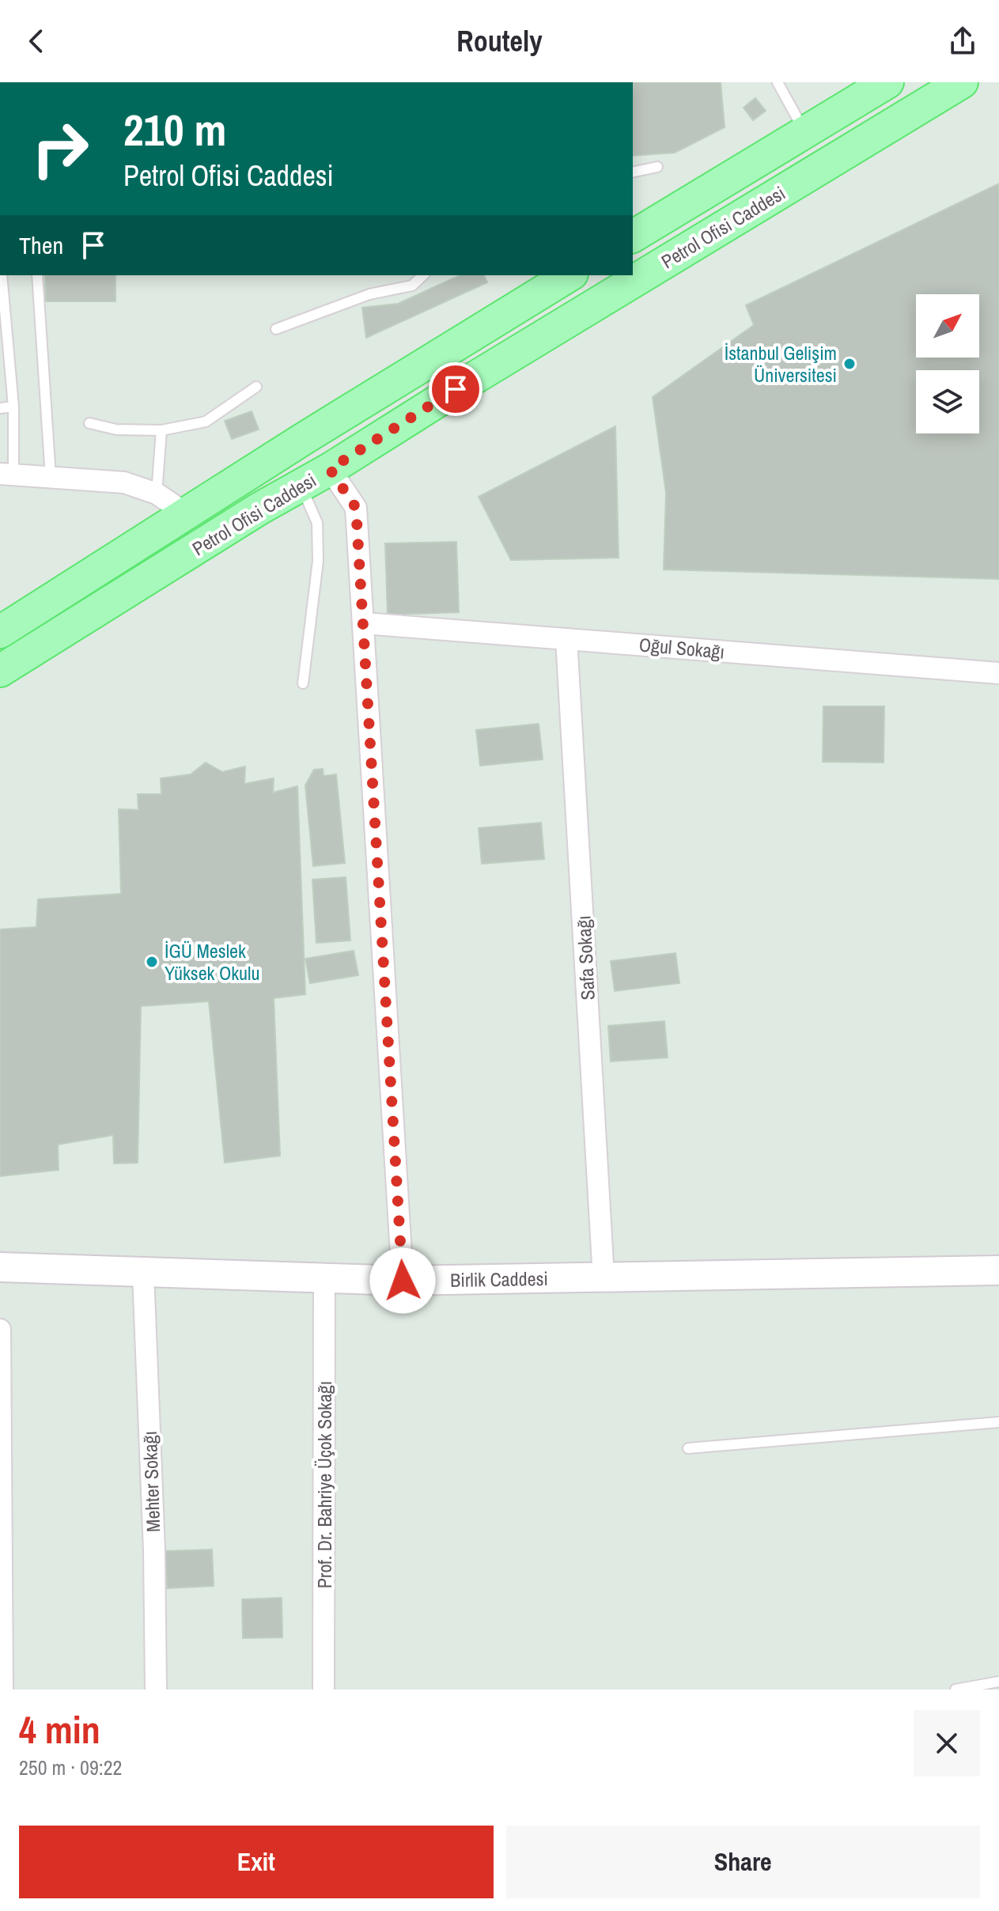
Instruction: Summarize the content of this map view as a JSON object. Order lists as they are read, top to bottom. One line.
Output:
{"streets":{"main road":["Petrol Ofisi Caddesi"],"street":["Oğul Sokağı","Safa Sokağı","Birlik Caddesi","Mehter Sokağı","Prof. Dr. Bahriye Üçok Sokağı"]},"crossings":[["Oğul Sokağı","Safa Sokağı"],["Safa Sokağı","Birlik Caddesi"],["Birlik Caddesi","Mehter Sokağı"],["Birlik Caddesi","Prof. Dr. Bahriye Üçok Sokağı"]],"places":["İstanbul Gelişim Üniversitesi","İGÜ Meslek Yüksek Okulu"],"north":"top right","page":{"header":"Routely","turn":["210 m","Petrol Ofisi Caddesi"],"then":"Then","heading":["4 min","250 m · 09:22"],"buttons":["Exit","Share"]}}
